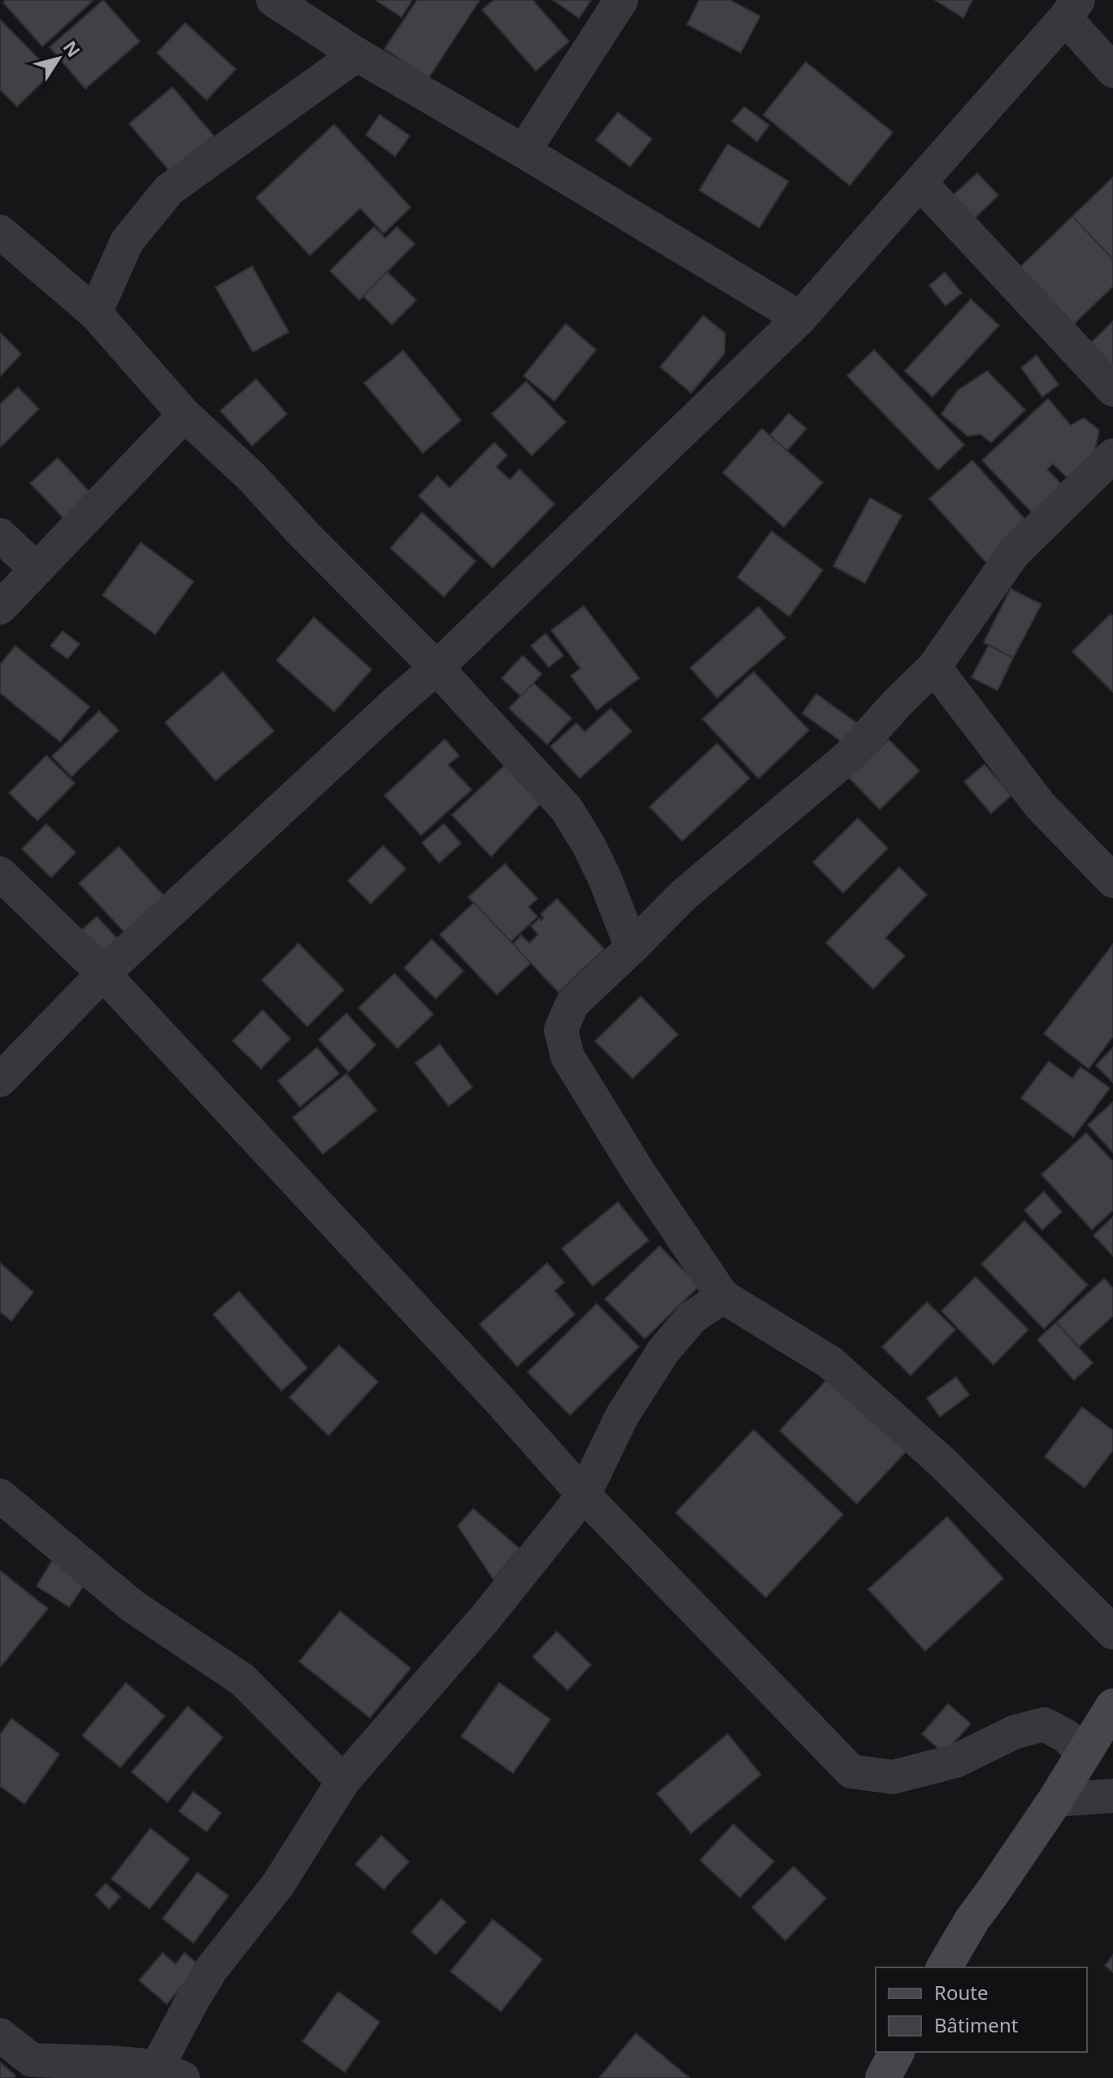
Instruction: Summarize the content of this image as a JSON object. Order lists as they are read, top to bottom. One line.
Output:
{"legend":["Route","Bâtiment"],"north":"top right"}
